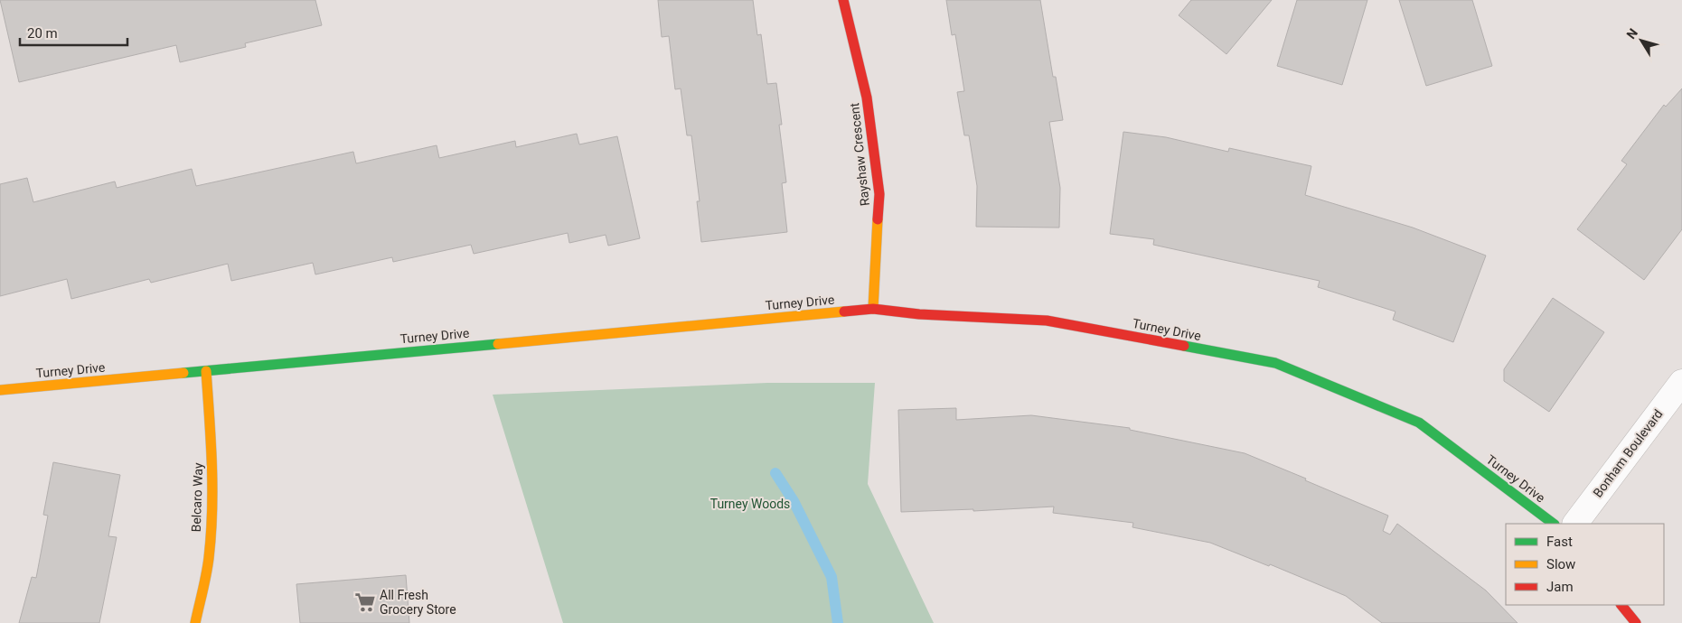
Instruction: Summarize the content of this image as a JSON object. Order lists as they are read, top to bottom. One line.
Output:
{"streets":{"street":["Rayshaw Crescent","Turney Drive","Bonham Boulevard","Belcaro Way"]},"crossings":[["Rayshaw Crescent","Turney Drive"],["Turney Drive","Belcaro Way"]],"parks":["Turney Woods"],"places":{"supermarket":["All Fresh Grocery Store"]},"legend":["Fast","Slow","Jam"],"scale_bar":"20 m","north":"top left"}
